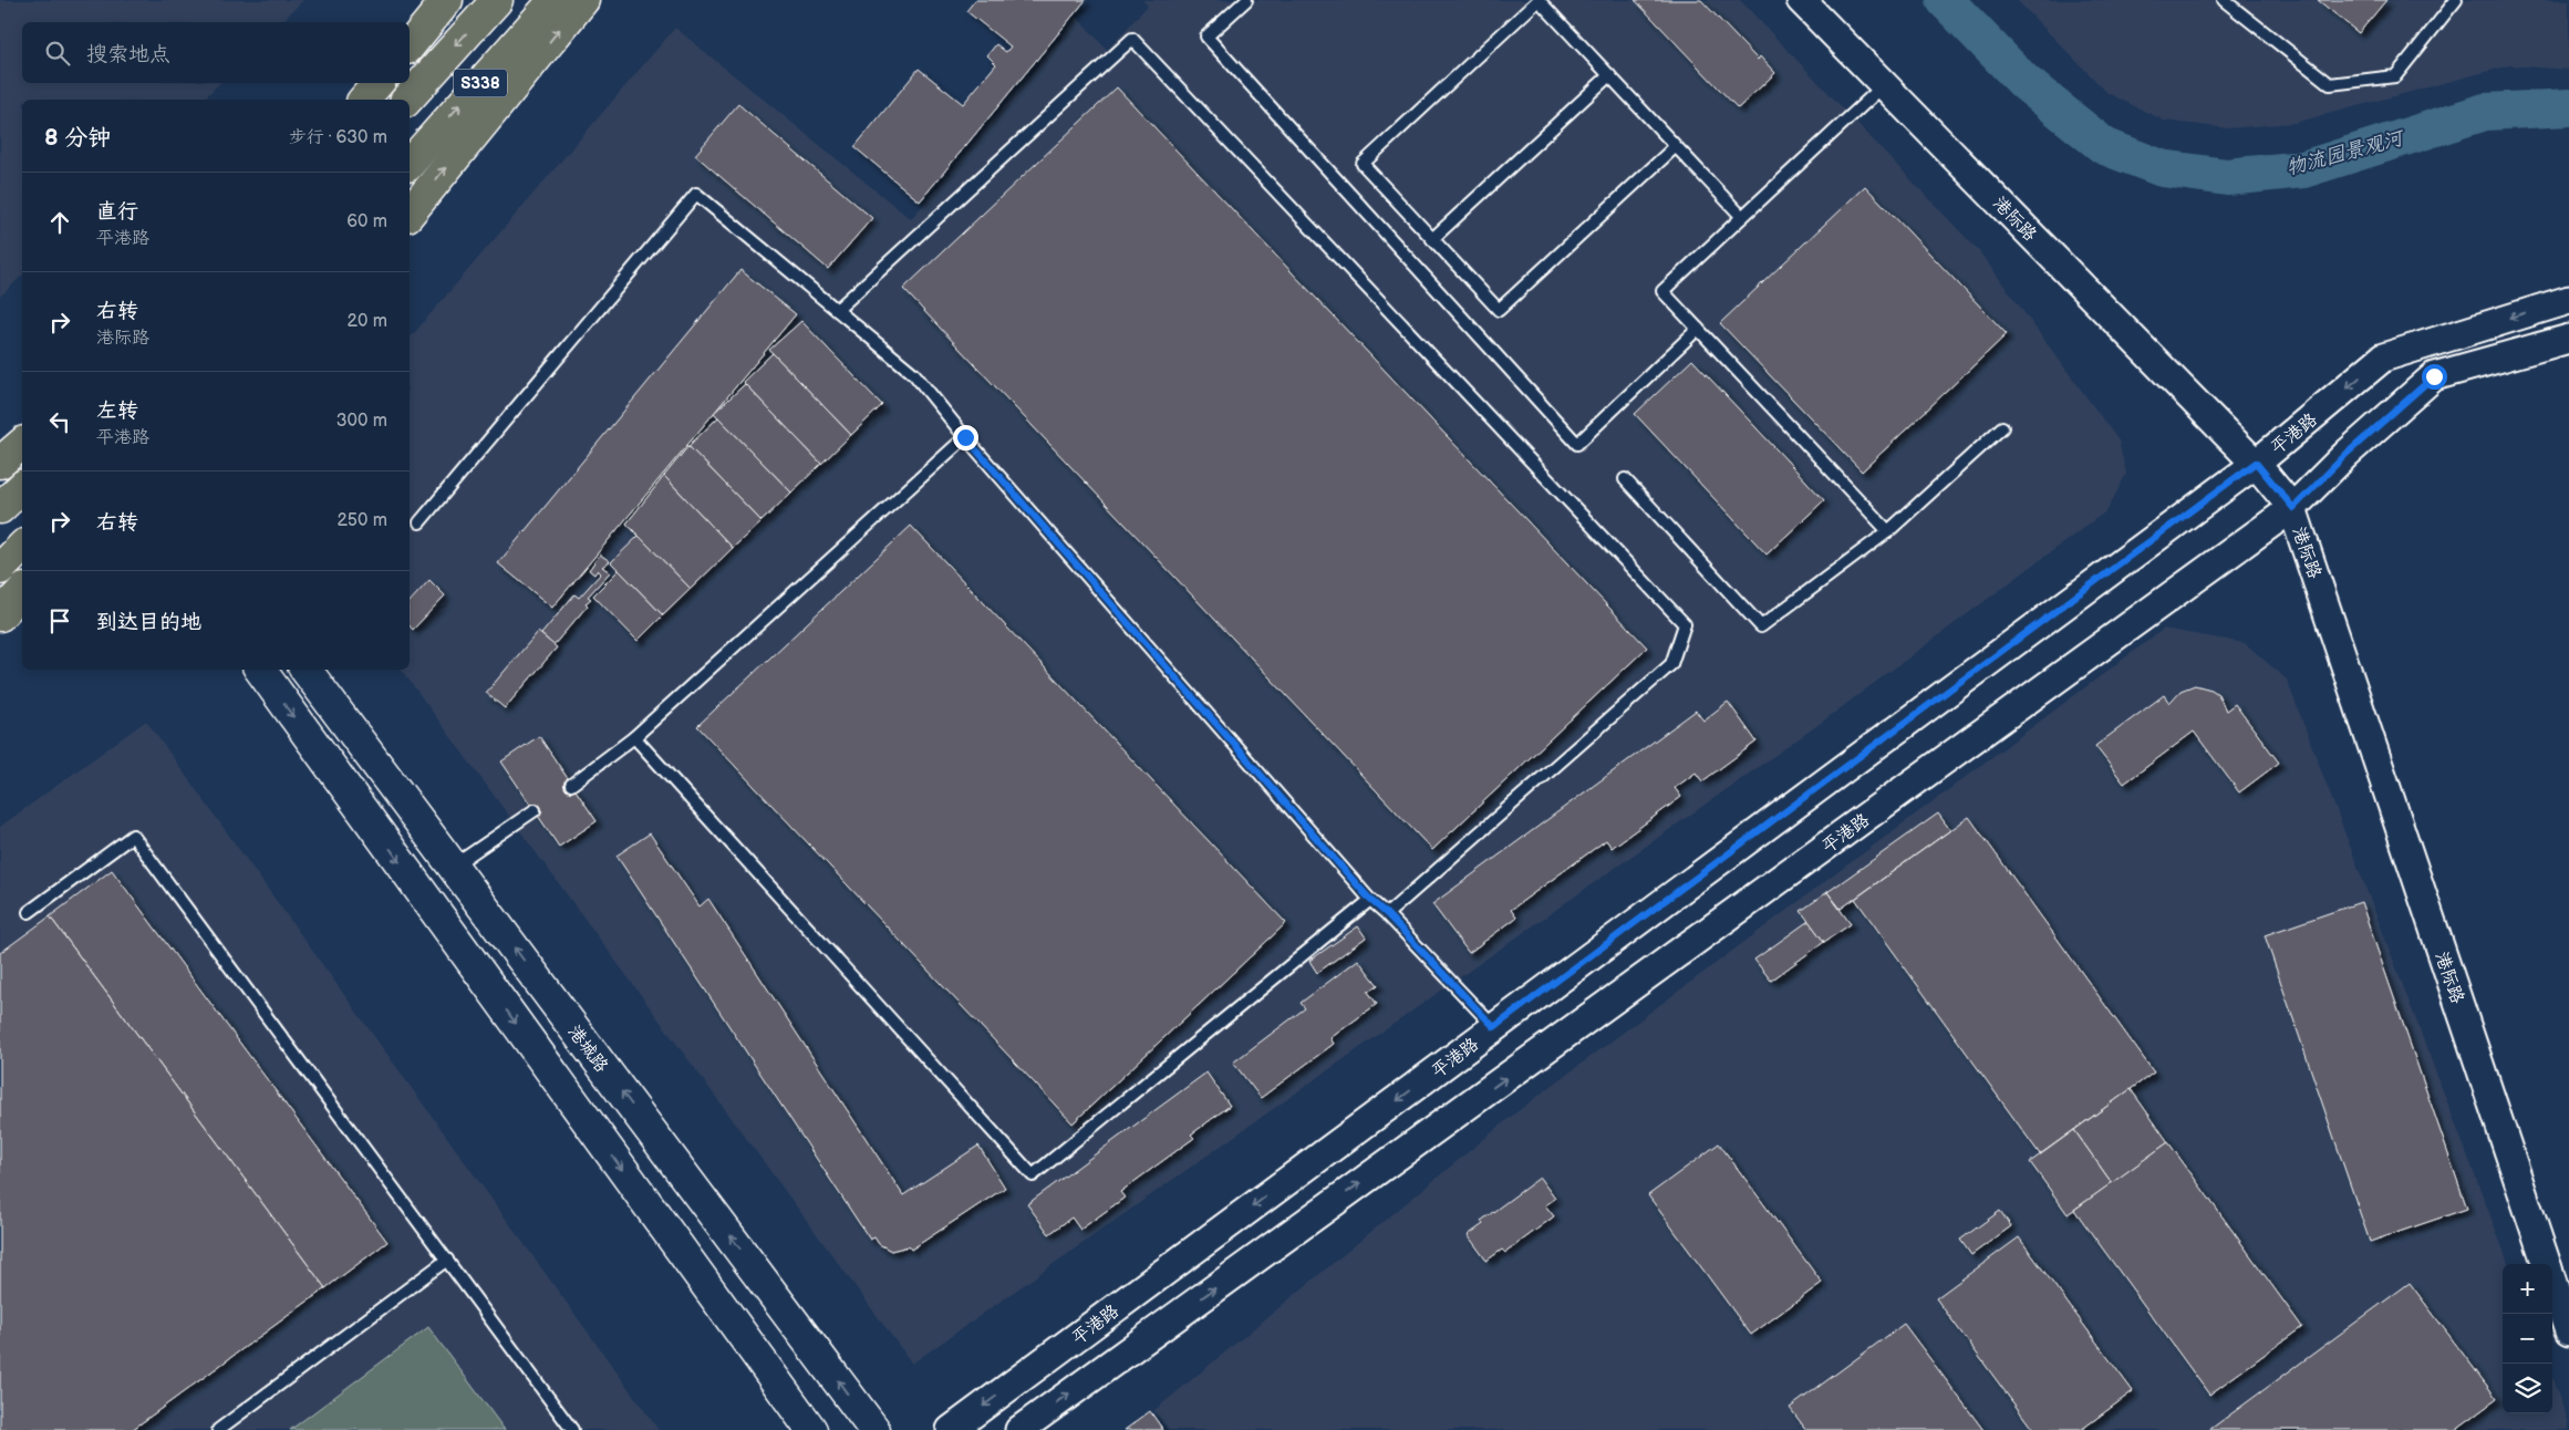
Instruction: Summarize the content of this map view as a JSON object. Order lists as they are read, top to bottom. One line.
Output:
{"streets":{"main road":["S338","港城路"],"street":["港际路","平港路"]},"crossings":[["港际路","平港路"]],"water":["物流园景观河"],"page":{"search":"搜索地点","heading":["8 分钟","步行 · 630 m"],"list":[["直行","平港路","60 m"],["右转","港际路","20 m"],["左转","平港路","300 m"],["右转","250 m"],"到达目的地"],"map_buttons":["+","−"]}}
